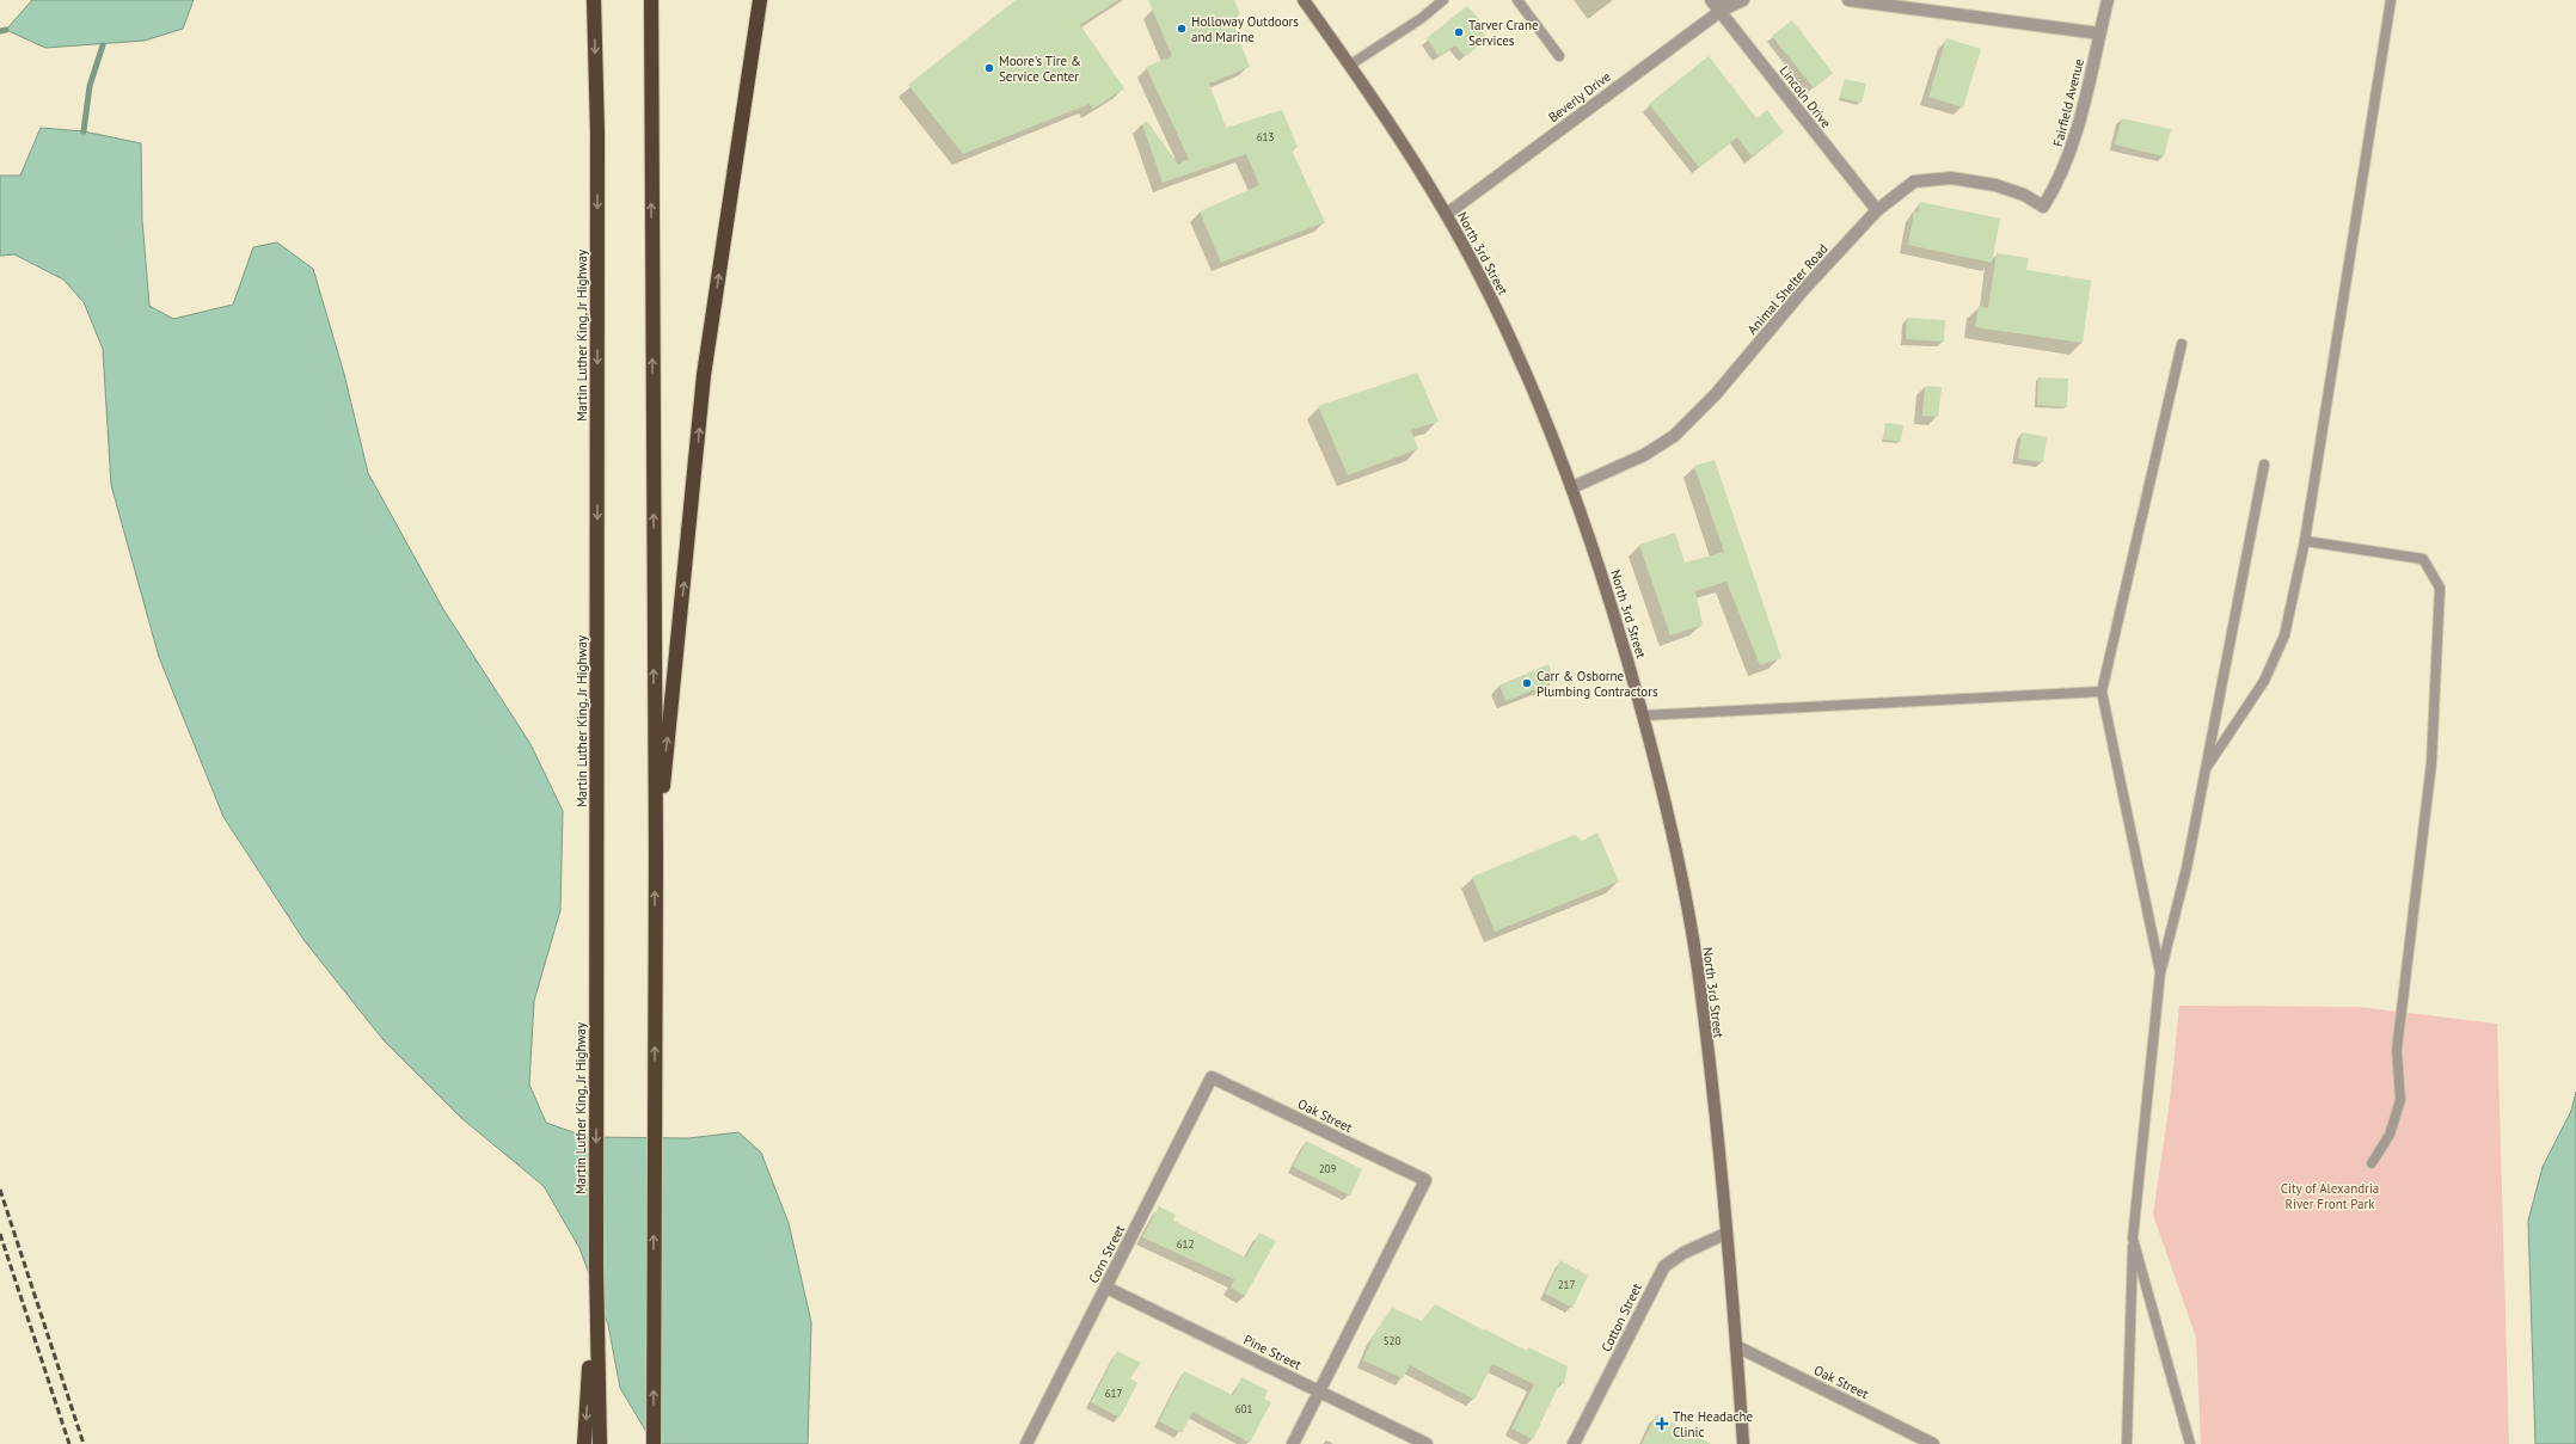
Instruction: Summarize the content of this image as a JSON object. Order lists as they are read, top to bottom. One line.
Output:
{"streets":{"highway":["Martin Luther King, Jr Highway"],"main road":["North 3rd Street"],"street":["Beverly Drive","Lincoln Drive","Fairfield Avenue","Animal Shelter Road","Oak Street","Corn Street","Cotton Street","Pine Street"]},"crossings":[["Beverly Drive","Lincoln Drive"],["Beverly Drive","North 3rd Street"],["Lincoln Drive","Animal Shelter Road"],["Fairfield Avenue","Animal Shelter Road"],["North 3rd Street","Animal Shelter Road"],["North 3rd Street","Oak Street"],["North 3rd Street","Cotton Street"],["Oak Street","Corn Street"],["Oak Street","Pine Street"],["Corn Street","Pine Street"]],"parks":["City of Alexandria River Front Park"],"places":{"other":["Holloway Outdoors and Marine","Tarver Crane Services","Moore's Tire & Service Center","Carr & Osborne Plumbing Contractors"],"health":["The Headache Clinic"]},"house_numbers":["613","209","612","217","520","617","601"]}
